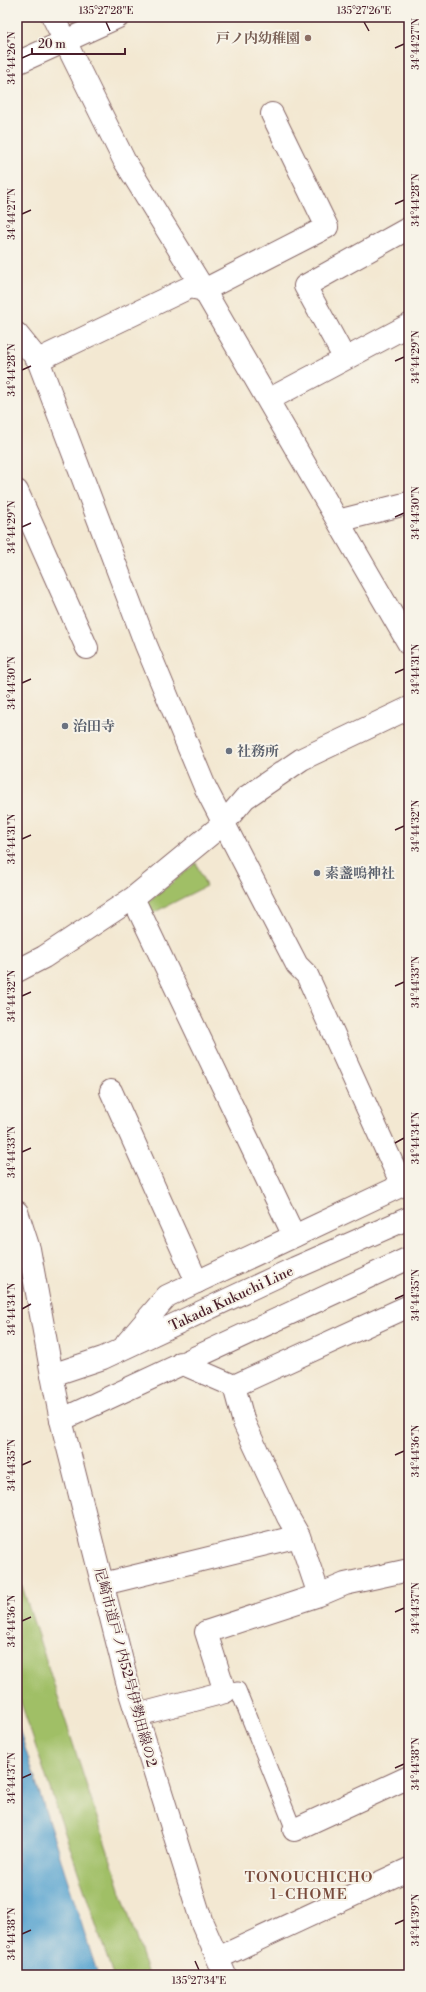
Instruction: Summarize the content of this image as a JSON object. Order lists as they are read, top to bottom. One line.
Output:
{"streets":{"street":["Takada Kukuchi Line","尼崎市道戸ノ内52号伊勢田線の2"]},"crossings":[["Takada Kukuchi Line","尼崎市道戸ノ内52号伊勢田線の2"]],"districts":["TONOUCHICHO 1-CHOME"],"places":["戸ノ内幼稚園","治田寺","社務所","素盞鳴神社"],"scale_bar":"20 m","coordinates":["135°27'28\"E","135°27'26\"E","34°44'27\"N","34°44'26\"N","34°44'28\"N","34°44'29\"N","34°44'30\"N","34°44'31\"N","34°44'32\"N","34°44'33\"N","34°44'34\"N","34°44'35\"N","34°44'36\"N","34°44'37\"N","34°44'38\"N","34°44'39\"N","135°27'34\"E"]}
